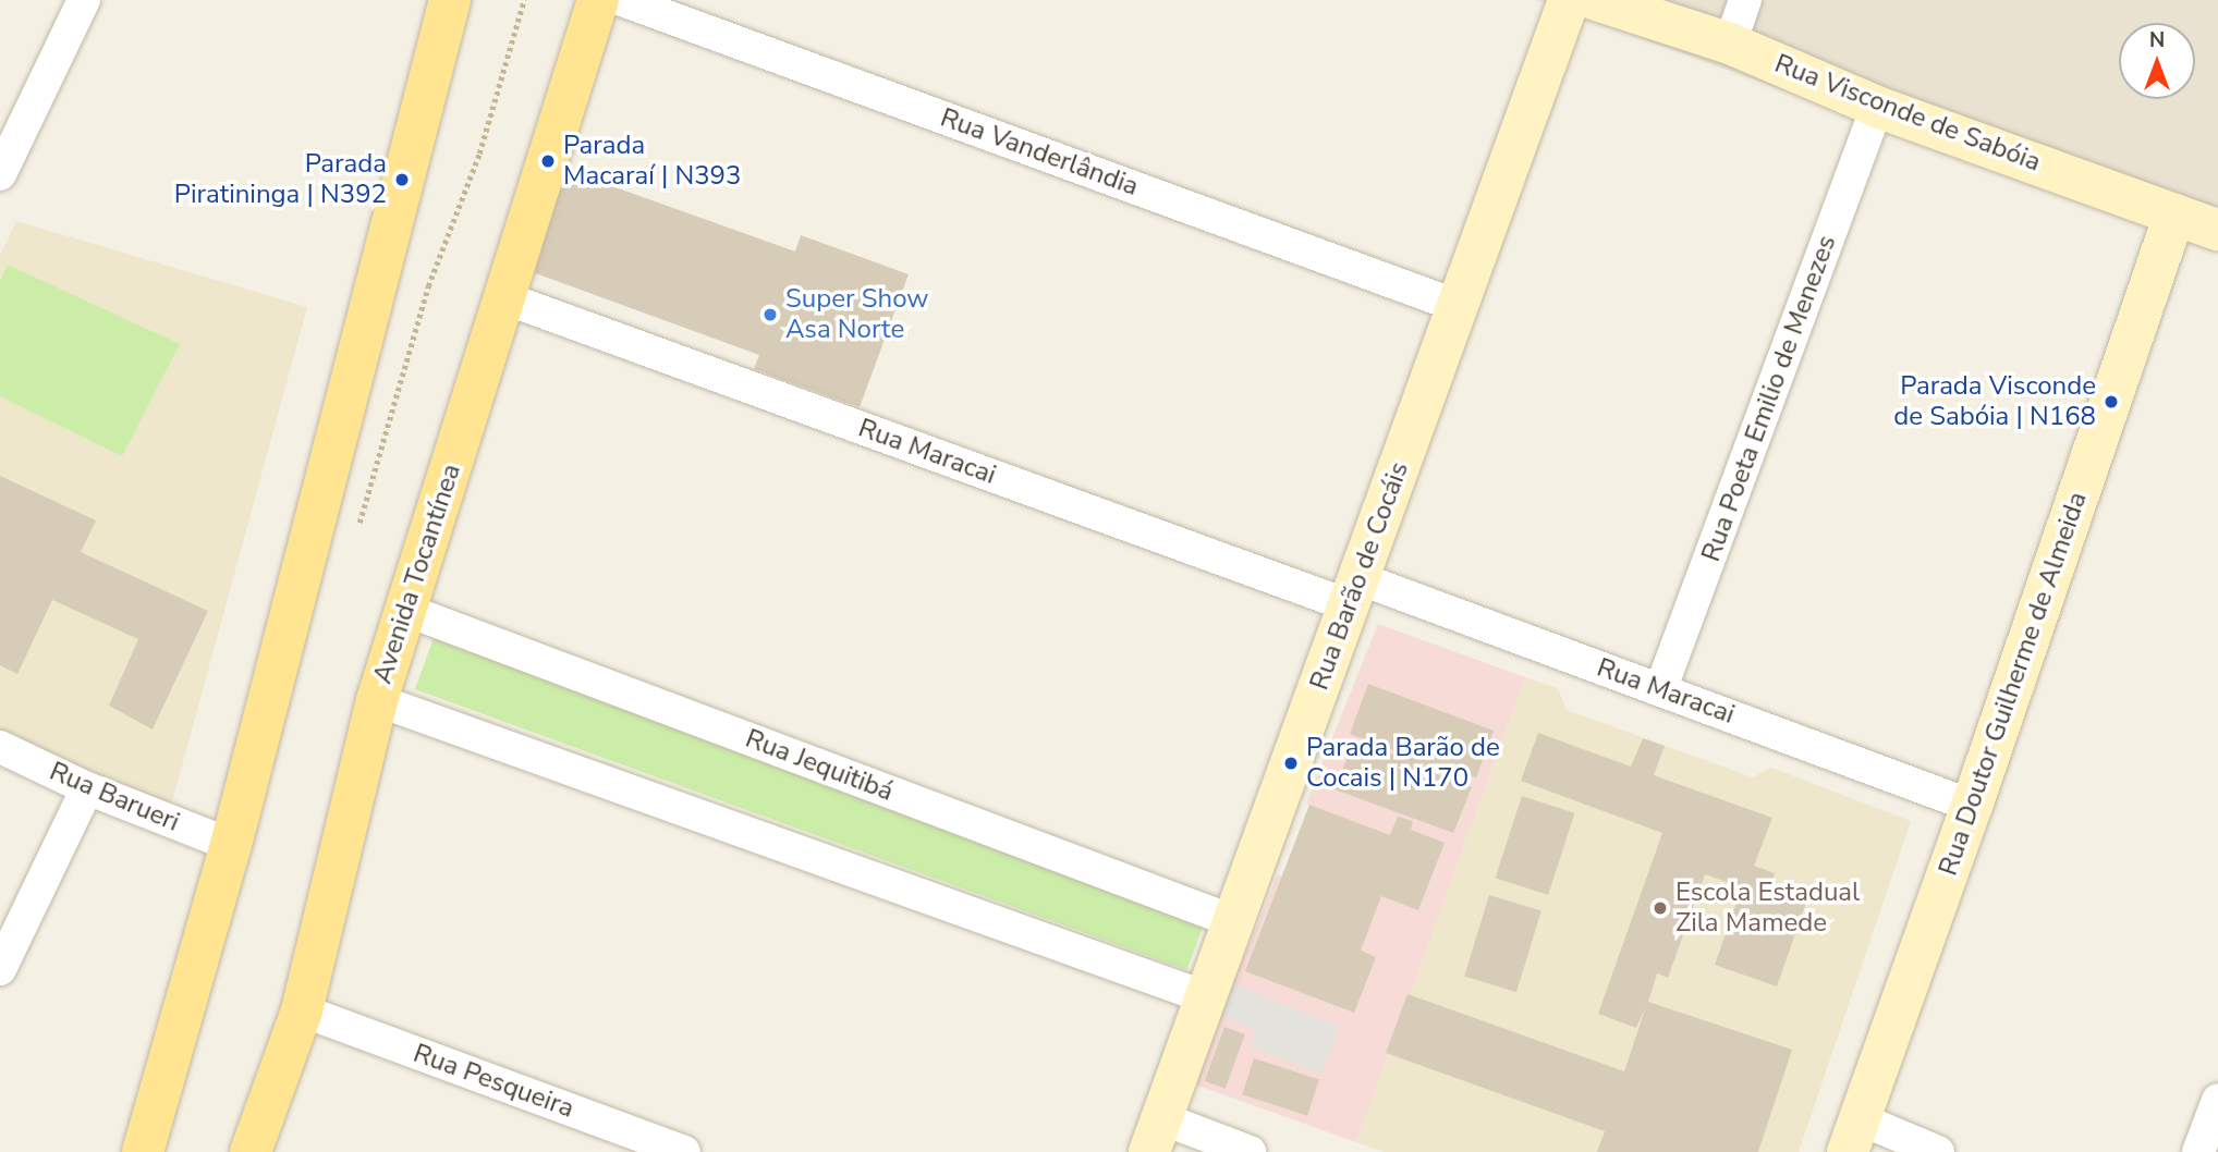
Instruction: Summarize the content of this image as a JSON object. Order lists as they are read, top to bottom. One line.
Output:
{"streets":{"main road":["Avenida Tocantínea"],"street":["Rua Visconde de Sabóia","Rua Vanderlândia","Rua Poeta Emilio de Menezes","Rua Maracai","Rua Barão de Cocáis","Rua Doutor Guilherme de Almeida","Rua Jequitibá","Rua Barueri","Rua Pesqueira"]},"crossings":[["Rua Visconde de Sabóia","Rua Poeta Emilio de Menezes"],["Rua Visconde de Sabóia","Rua Doutor Guilherme de Almeida"],["Rua Vanderlândia","Rua Barão de Cocáis"],["Rua Poeta Emilio de Menezes","Rua Maracai"],["Rua Maracai","Avenida Tocantínea"],["Rua Maracai","Rua Barão de Cocáis"],["Rua Maracai","Rua Doutor Guilherme de Almeida"],["Avenida Tocantínea","Rua Jequitibá"],["Avenida Tocantínea","Rua Pesqueira"],["Rua Barão de Cocáis","Rua Jequitibá"]],"places":["Parada Macaraí | N393","Parada Piratininga | N392","Super Show Asa Norte","Parada Visconde de Sabóia | N168","Parada Barão de Cocais | N170","Escola Estadual Zila Mamede"],"north":"top"}
